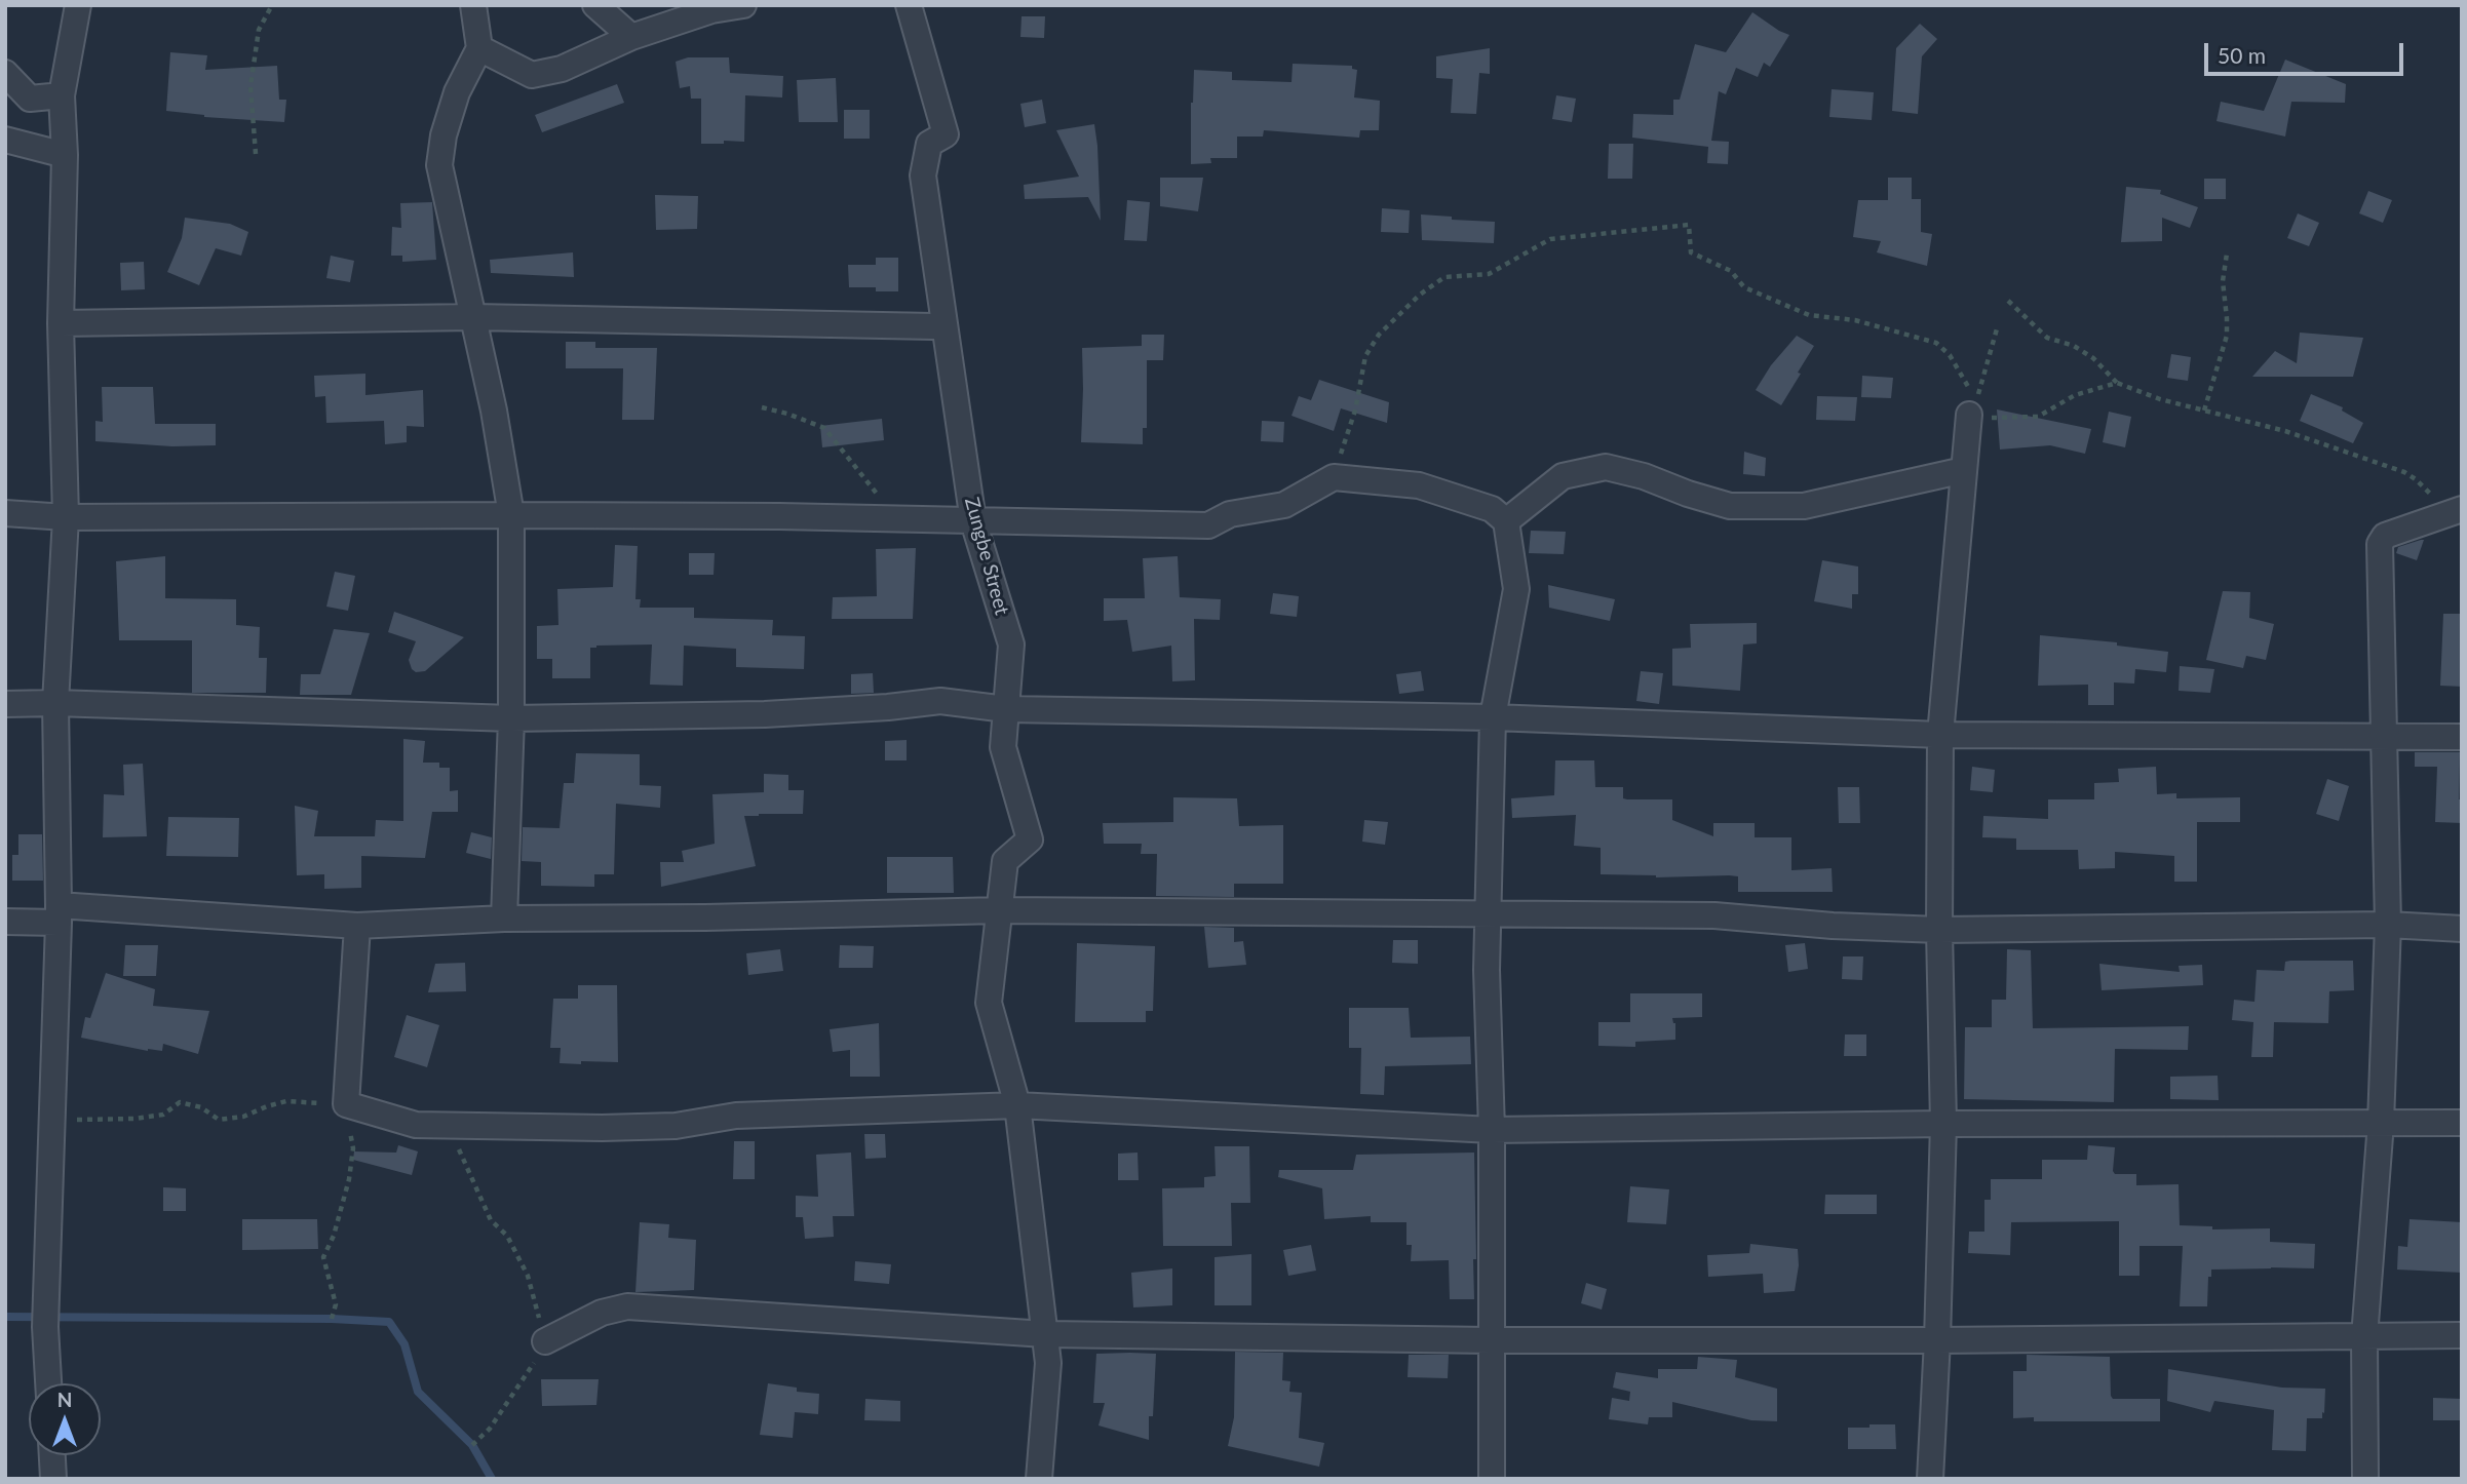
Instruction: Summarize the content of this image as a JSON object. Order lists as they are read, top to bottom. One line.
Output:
{"streets":{"street":["Zungbe Street"]},"scale_bar":"50 m","north":"top"}
